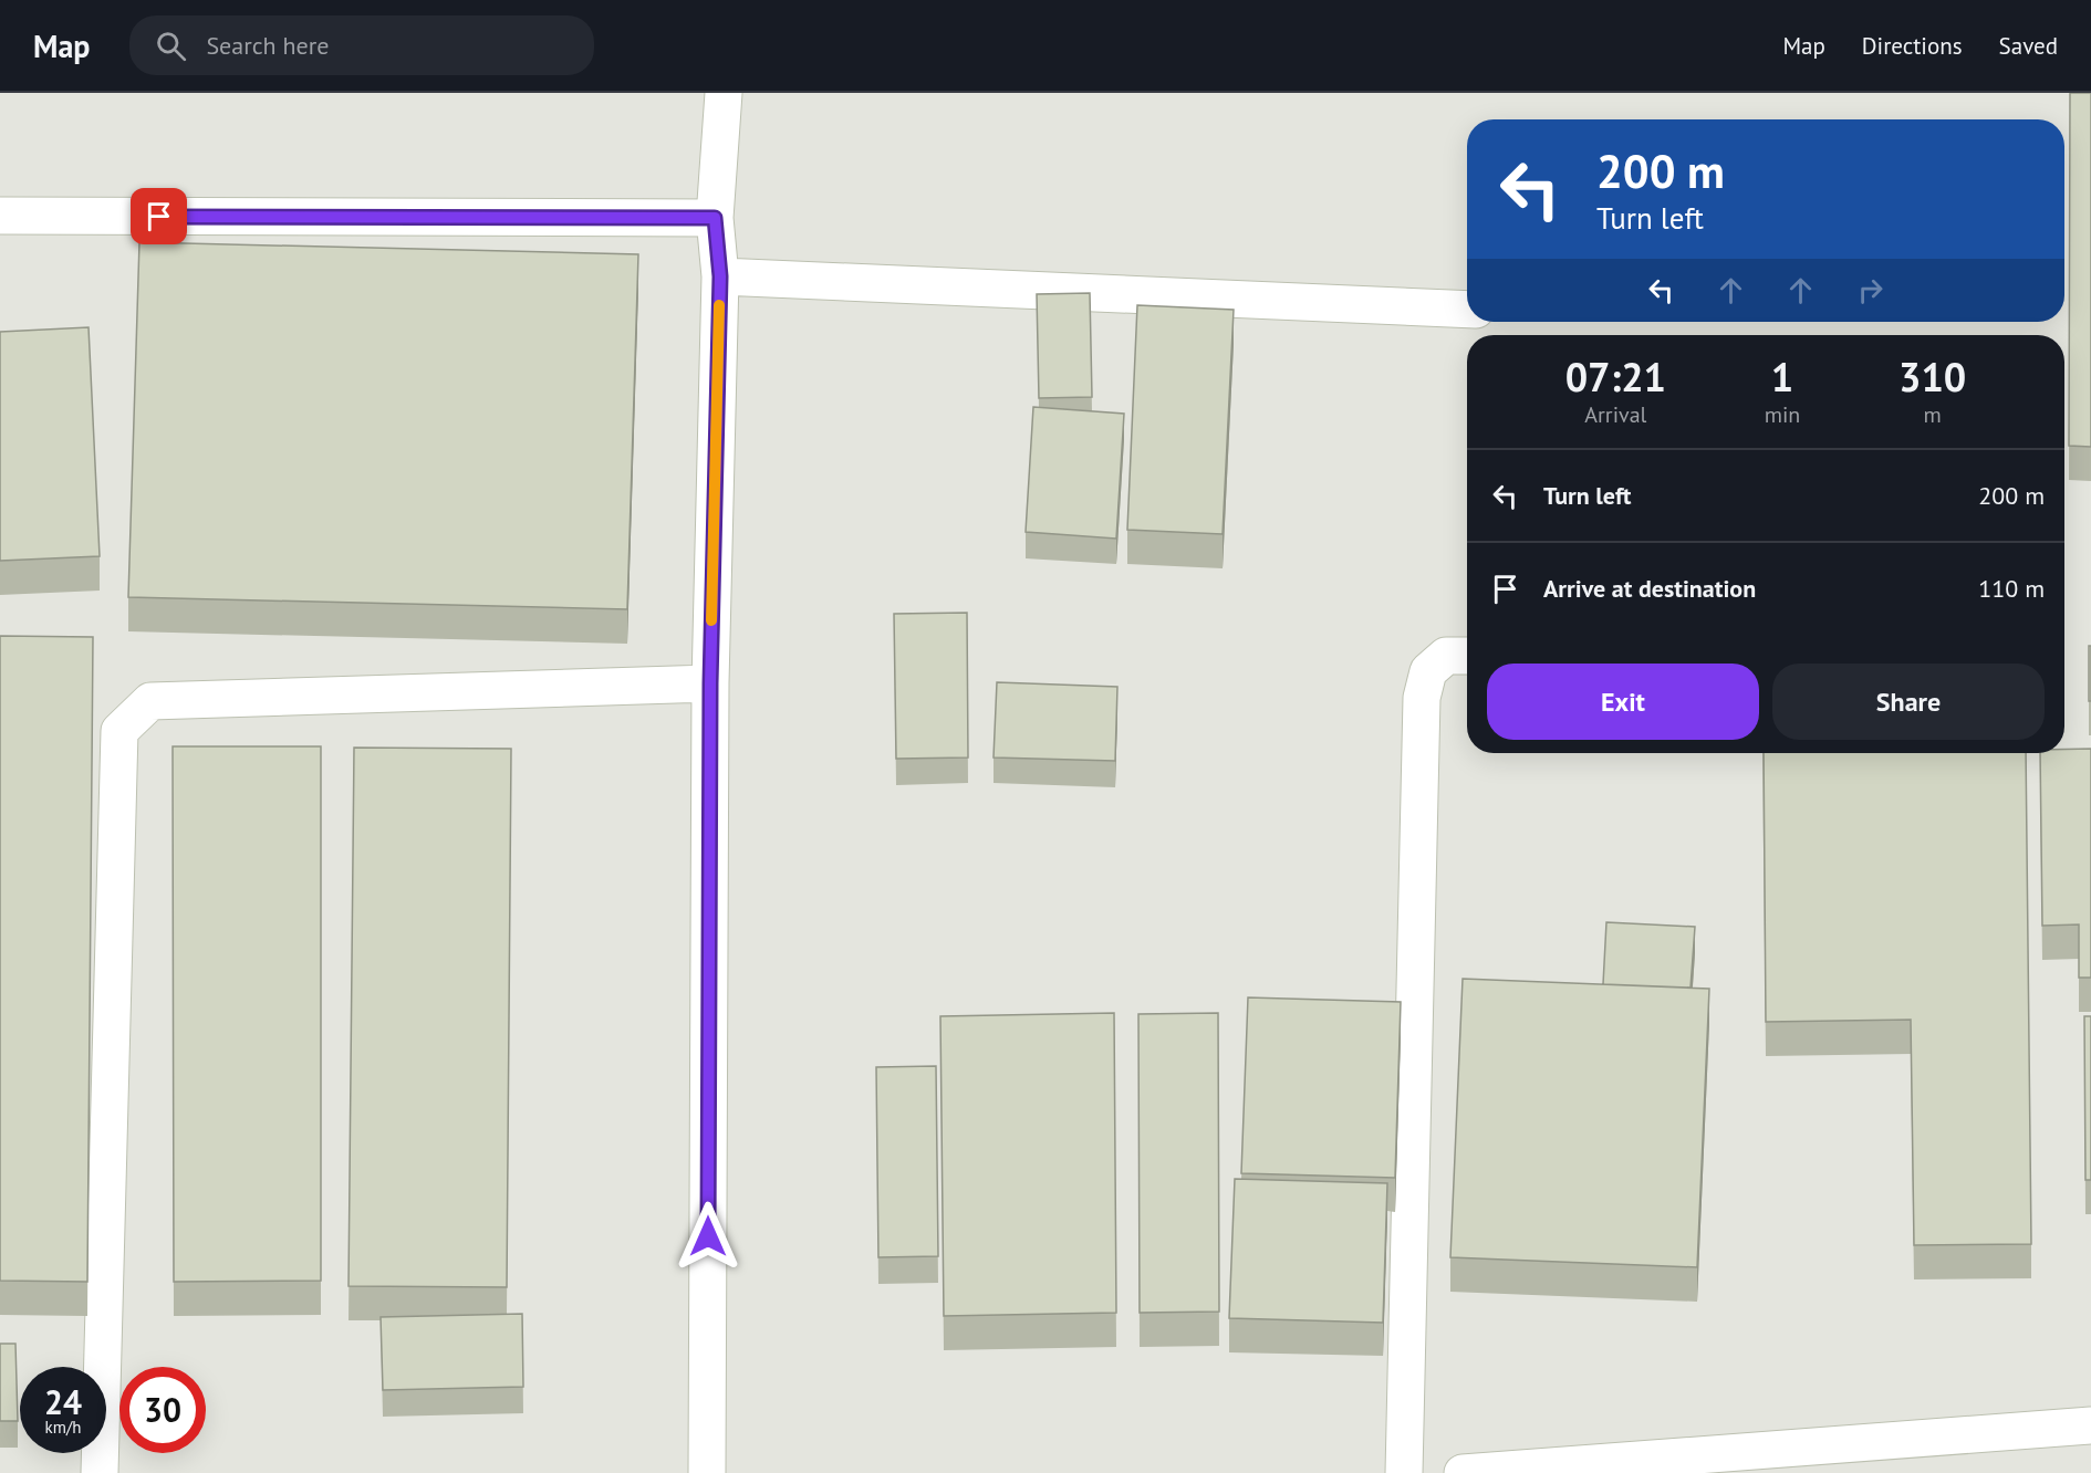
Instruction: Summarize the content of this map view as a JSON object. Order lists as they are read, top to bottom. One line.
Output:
{"page":{"header":"Map","search":"Search here","nav":["Map","Directions","Saved"],"turn":["200 m","Turn left"],"eta":["07:21","Arrival","1","min","310","m"],"list":[{"name":"Turn left","value":"200 m"},{"name":"Arrive at destination","value":"110 m"}],"buttons":["Exit","Share"],"speed":"24 km/h","limit":"30"}}
